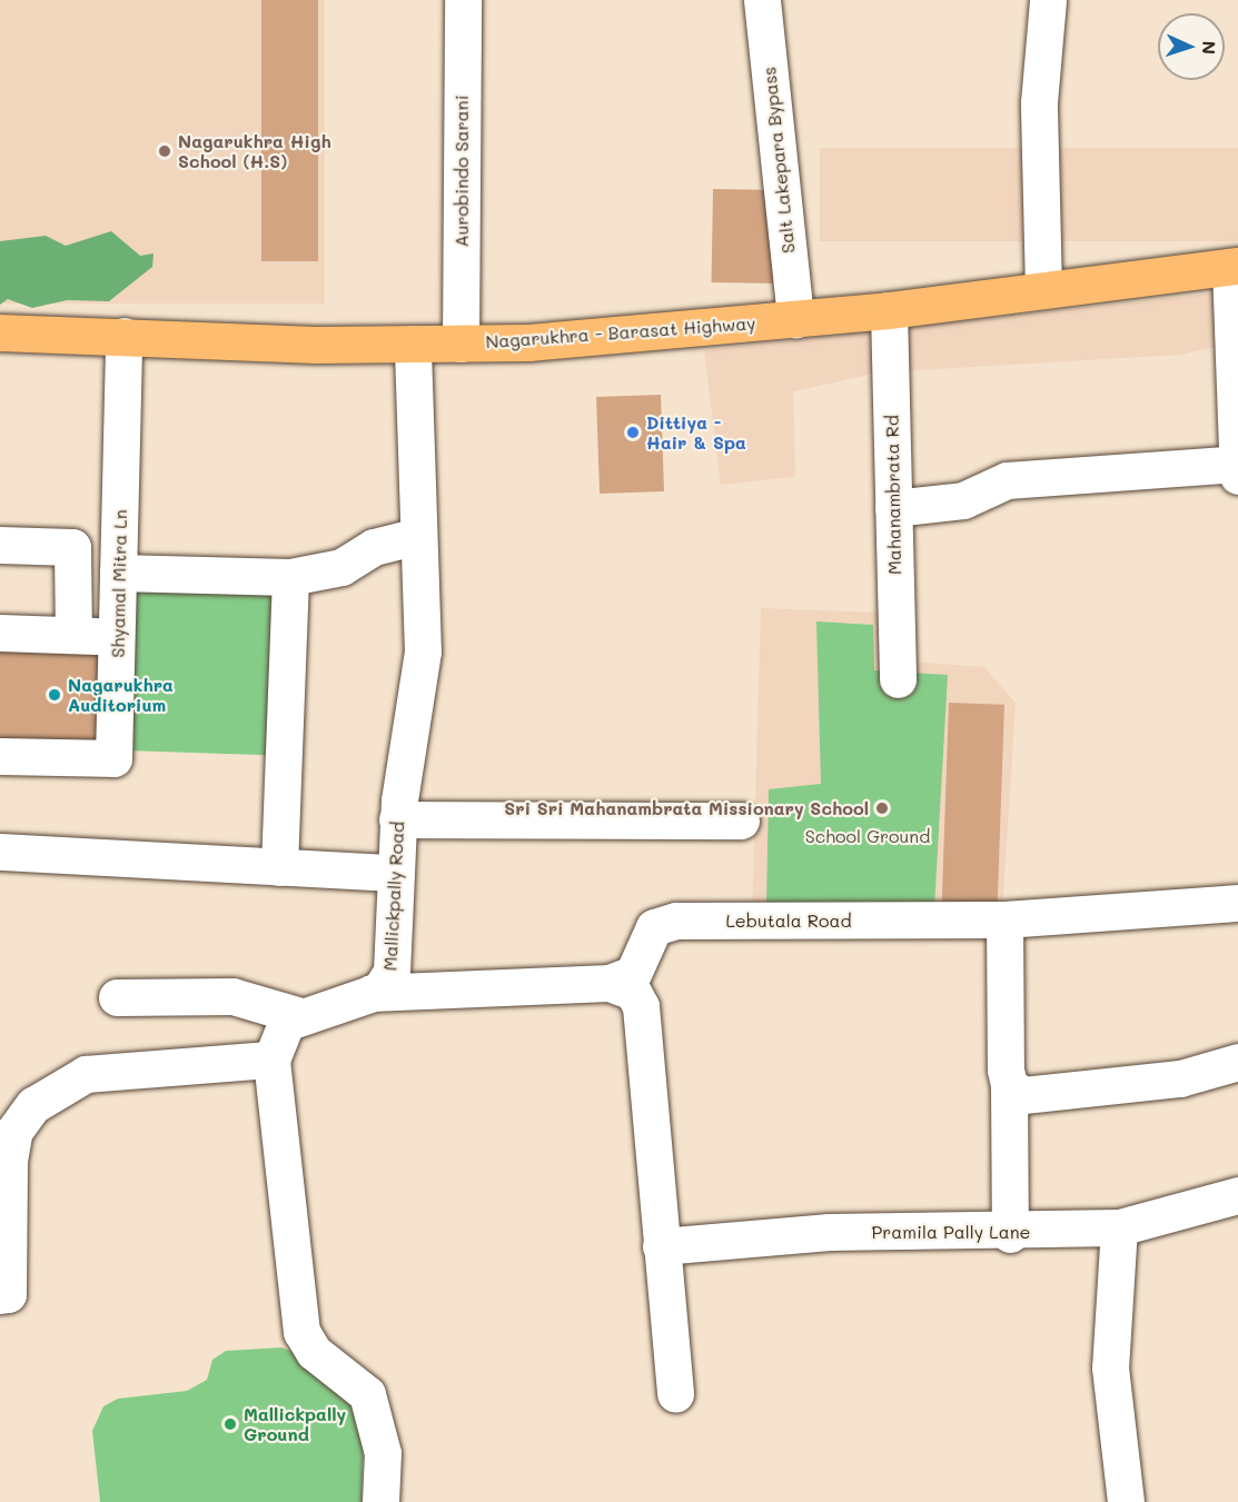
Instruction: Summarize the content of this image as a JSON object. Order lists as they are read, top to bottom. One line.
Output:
{"streets":{"main road":["Nagarukhra - Barasat Highway"],"street":["Salt Lakepara Bypass","Aurobindo Sarani","Mahanambrata Rd","Shyamal Mitra Ln","Mallickpally Road","Lebutala Road","Pramila Pally Lane"]},"crossings":[["Salt Lakepara Bypass","Nagarukhra - Barasat Highway"],["Aurobindo Sarani","Nagarukhra - Barasat Highway"],["Nagarukhra - Barasat Highway","Mahanambrata Rd"],["Nagarukhra - Barasat Highway","Shyamal Mitra Ln"],["Nagarukhra - Barasat Highway","Mallickpally Road"],["Mallickpally Road","Lebutala Road"]],"parks":["School Ground"],"places":["Nagarukhra High School (H.S)","Dittiya - Hair & Spa","Nagarukhra Auditorium","Sri Sri Mahanambrata Missionary School","Mallickpally Ground"],"north":"right"}
